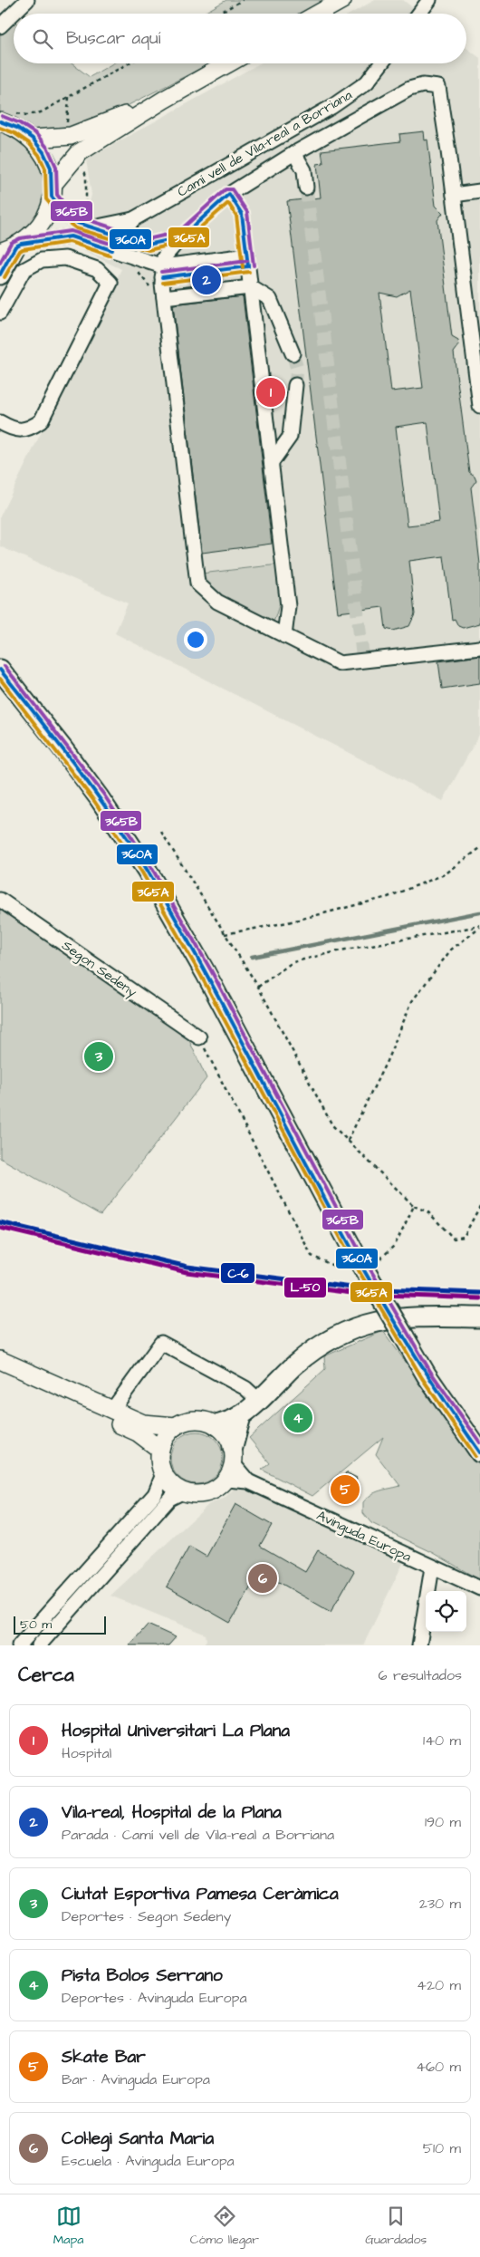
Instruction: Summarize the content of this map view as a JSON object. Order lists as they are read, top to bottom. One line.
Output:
{"streets":{"street":["Camí vell de Vila-real a Borriana","Segon Sedeny","Avinguda Europa"]},"lines":["transit line 365B","transit line 360A","transit line 365A","transit line C-6","transit line L-50"],"scale_bar":"50 m","page":{"search":"Buscar aquí","pins":["2","1","3","4","5","6"],"scale":"50 m","heading":["Cerca","6 resultados"],"list":[{"mark":"1","name":"Hospital Universitari La Plana","note":"Hospital","value":"140 m"},{"mark":"2","name":"Vila-real, Hospital de la Plana","note":"Parada · Camí vell de Vila-real a Borriana","value":"190 m"},{"mark":"3","name":"Ciutat Esportiva Pamesa Ceràmica","note":"Deportes · Segon Sedeny","value":"230 m"},{"mark":"4","name":"Pista Bolos Serrano","note":"Deportes · Avinguda Europa","value":"420 m"},{"mark":"5","name":"Skate Bar","note":"Bar · Avinguda Europa","value":"460 m"},{"mark":"6","name":"Col·legi Santa Maria","note":"Escuela · Avinguda Europa","value":"510 m"}],"nav":["Mapa","Cómo llegar","Guardados"]}}
